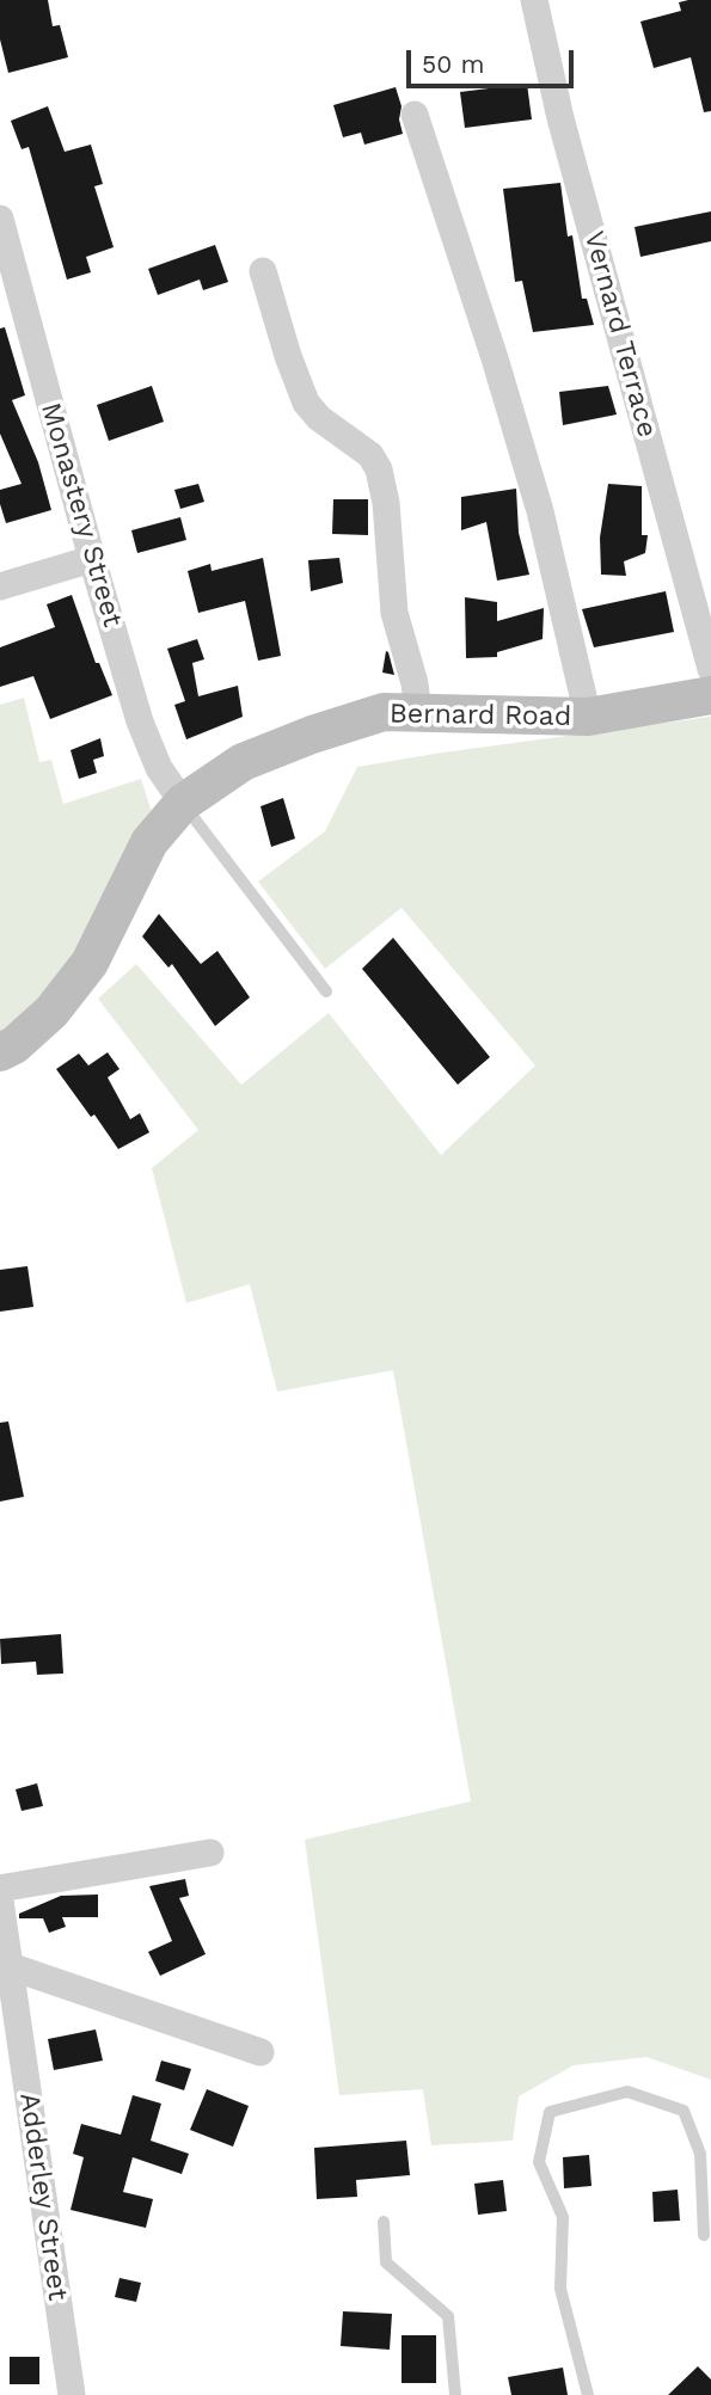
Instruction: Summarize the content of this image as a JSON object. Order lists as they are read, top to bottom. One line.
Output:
{"streets":{"main road":["Bernard Road"],"street":["Vernard Terrace","Monastery Street","Adderley Street"]},"crossings":[["Monastery Street","Bernard Road"]],"scale_bar":"50 m"}
